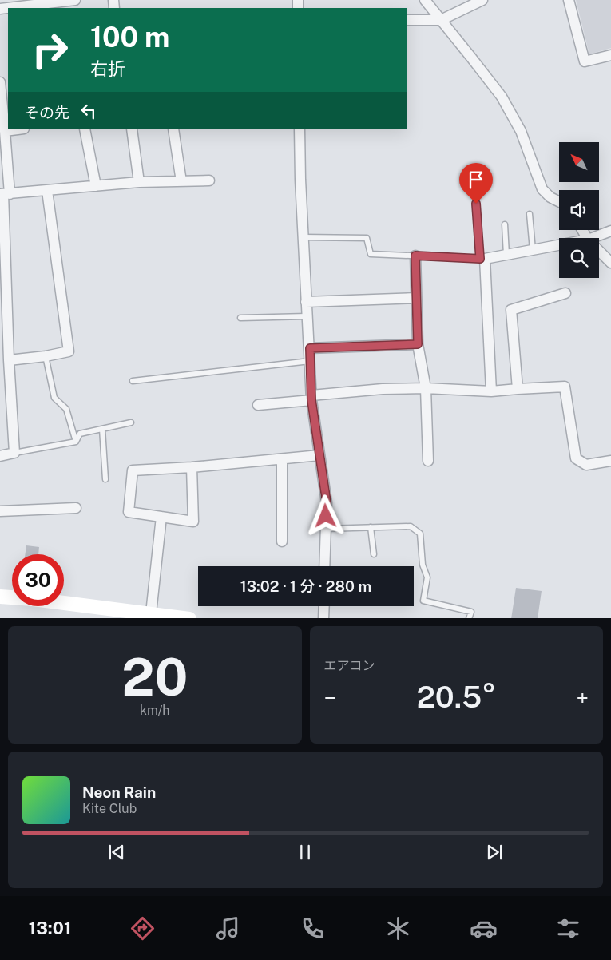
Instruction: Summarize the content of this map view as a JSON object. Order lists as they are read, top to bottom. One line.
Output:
{"north":"top left","page":{"turn":["100 m","右折"],"then":"その先","limit":"30","trip":"13:02 · 1 分 · 280 m","tile":[["20","km/h"],"エアコン"],"heat":["−","20.5°","+"],"song":["Neon Rain","Kite Club"],"tabs":"13:01"}}
